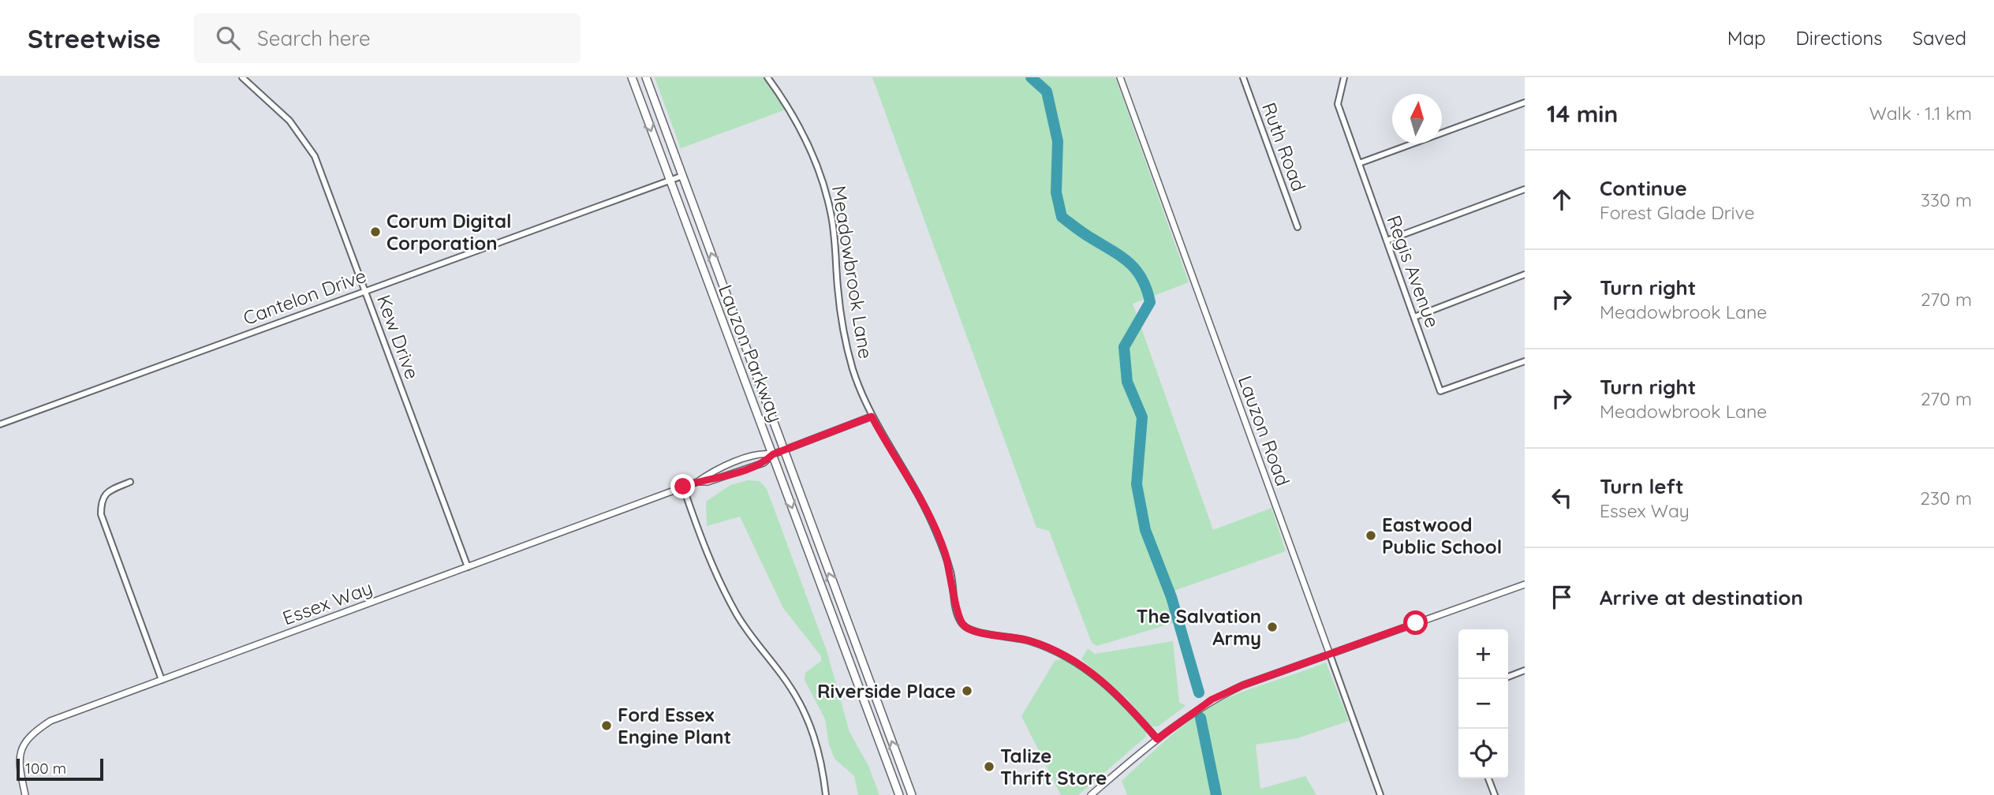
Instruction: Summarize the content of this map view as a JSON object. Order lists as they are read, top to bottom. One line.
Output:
{"streets":{"main road":["Lauzon Parkway"],"street":["Ruth Road","Regis Avenue","Meadowbrook Lane","Cantelon Drive","Kew Drive","Lauzon Road","Essex Way"]},"crossings":[["Meadowbrook Lane","Essex Way"],["Cantelon Drive","Kew Drive"],["Cantelon Drive","Lauzon Parkway"],["Kew Drive","Essex Way"],["Lauzon Parkway","Essex Way"]],"places":["Corum Digital Corporation","Eastwood Public School","The Salvation Army","Riverside Place","Ford Essex Engine Plant","Talize Thrift Store"],"scale_bar":"100 m","north":"top","page":{"header":"Streetwise","search":"Search here","nav":["Map","Directions","Saved"],"heading":["14 min","Walk · 1.1 km"],"list":[["Continue","Forest Glade Drive","330 m"],["Turn right","Meadowbrook Lane","270 m"],["Turn right","Meadowbrook Lane","270 m"],["Turn left","Essex Way","230 m"],"Arrive at destination"],"map_buttons":["+","−"],"scale":"100 m"}}
